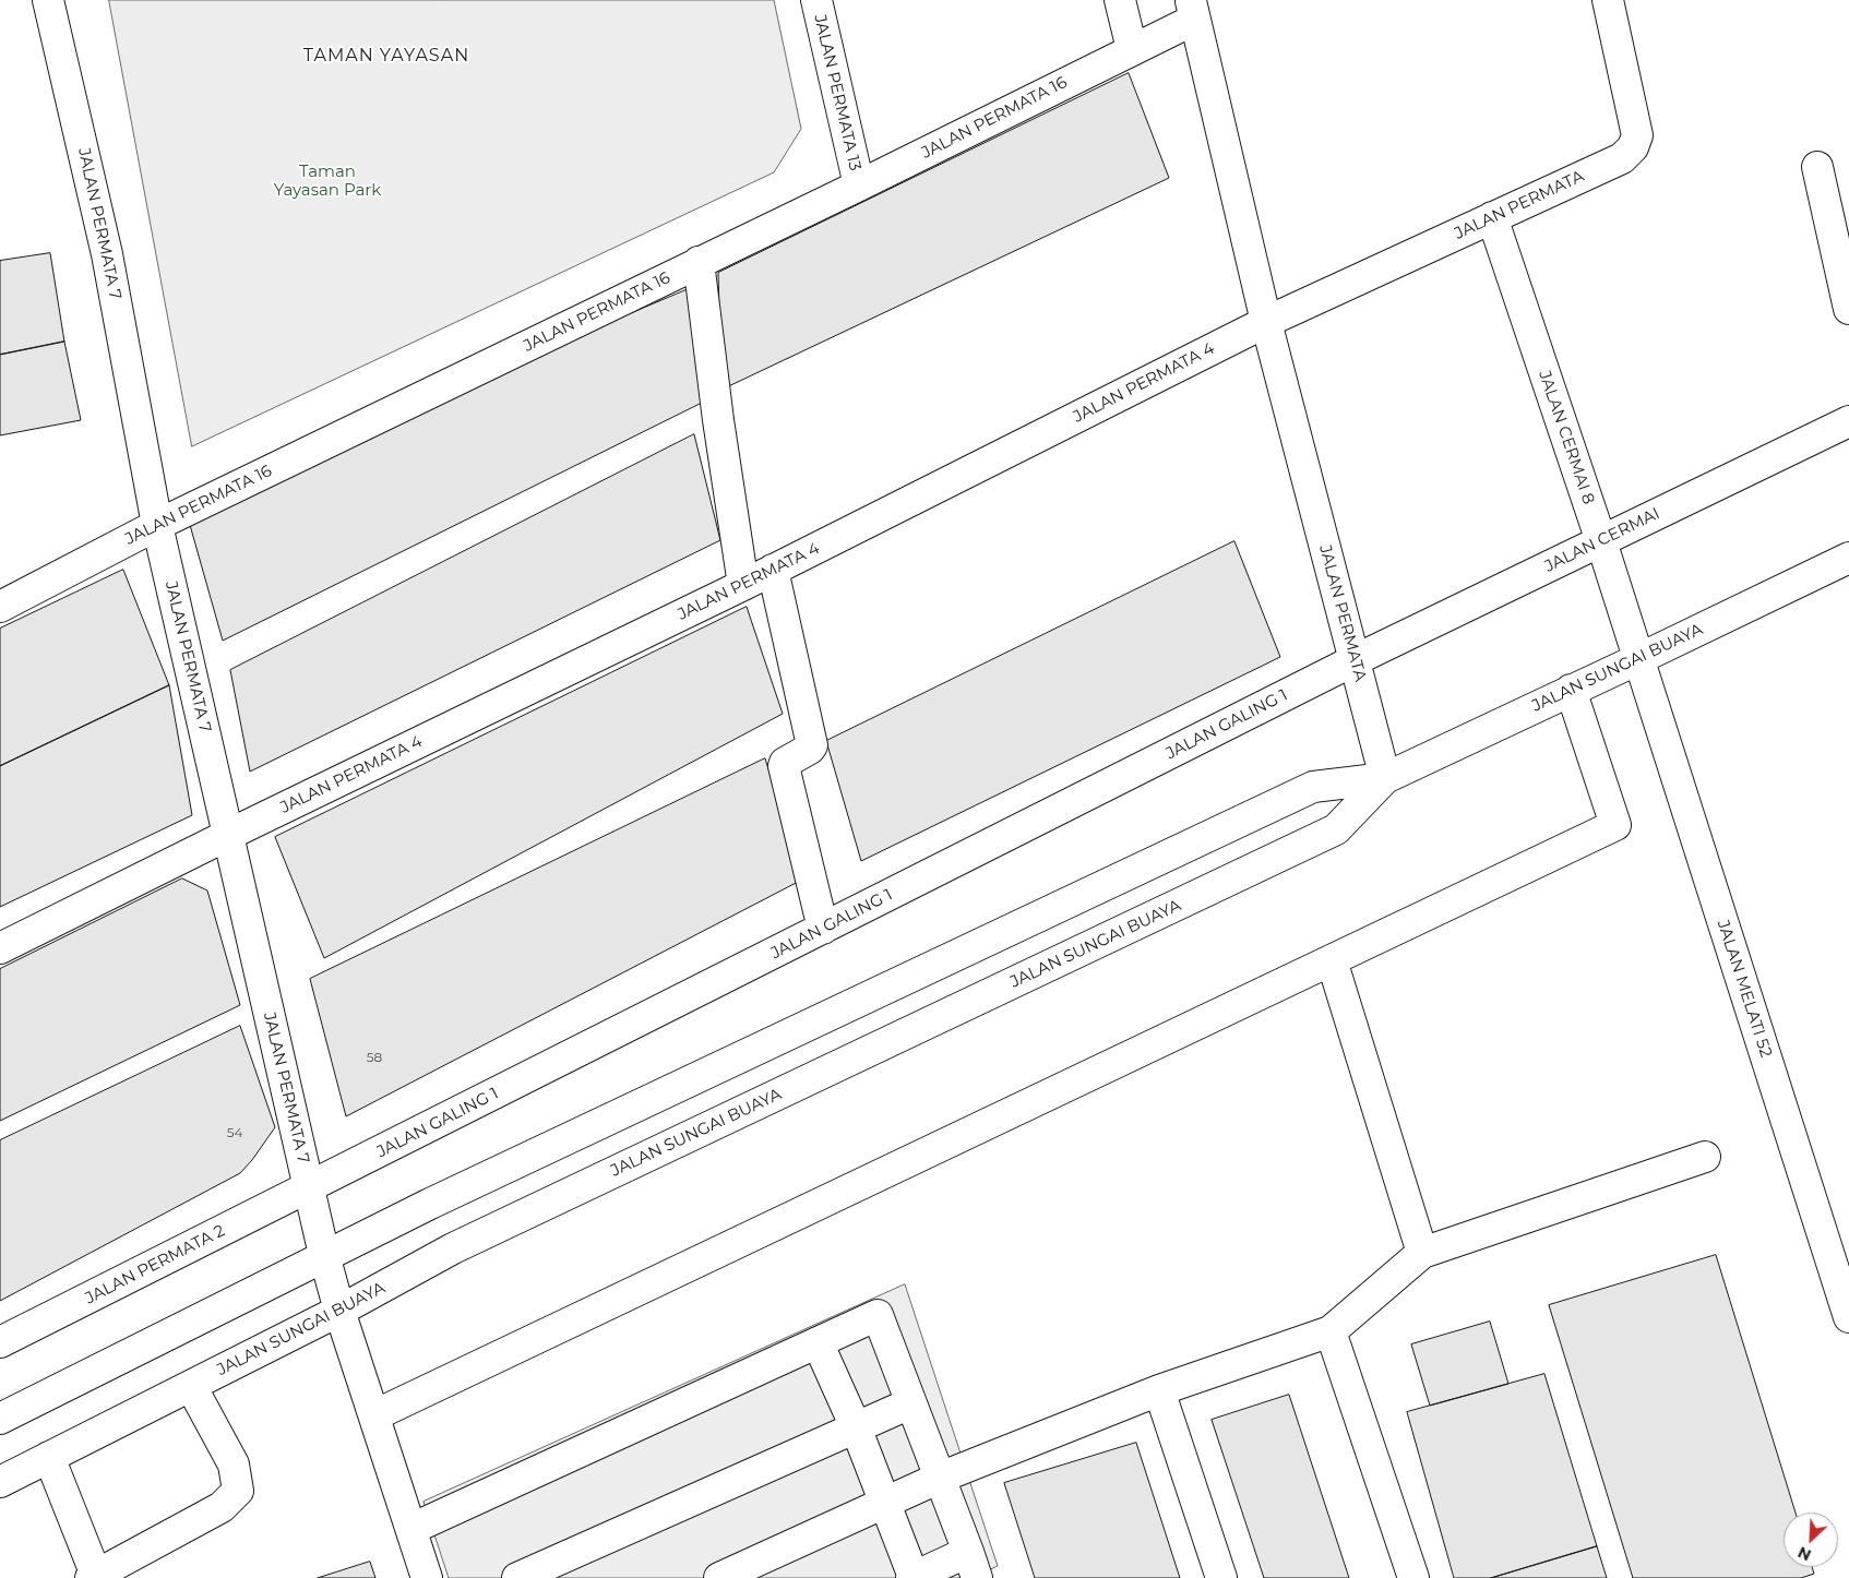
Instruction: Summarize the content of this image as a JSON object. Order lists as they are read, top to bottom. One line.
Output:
{"streets":{"street":["JALAN PERMATA 13","JALAN PERMATA 16","JALAN PERMATA","JALAN PERMATA 7","JALAN PERMATA 4","JALAN CERMAI 8","JALAN CERMAI","JALAN SUNGAI BUAYA","JALAN GALING 1","JALAN MELATI 52","JALAN PERMATA 2"]},"crossings":[["JALAN PERMATA 13","JALAN PERMATA 16"],["JALAN PERMATA 16","JALAN PERMATA"],["JALAN PERMATA 16","JALAN PERMATA 7"],["JALAN PERMATA","JALAN PERMATA 4"],["JALAN PERMATA","JALAN CERMAI 8"],["JALAN PERMATA","JALAN CERMAI"],["JALAN PERMATA","JALAN SUNGAI BUAYA"],["JALAN PERMATA","JALAN GALING 1"],["JALAN PERMATA 7","JALAN PERMATA 4"],["JALAN PERMATA 7","JALAN SUNGAI BUAYA"],["JALAN PERMATA 7","JALAN GALING 1"],["JALAN PERMATA 7","JALAN PERMATA 2"],["JALAN CERMAI 8","JALAN CERMAI"],["JALAN CERMAI 8","JALAN SUNGAI BUAYA"],["JALAN CERMAI 8","JALAN MELATI 52"],["JALAN CERMAI","JALAN GALING 1"],["JALAN SUNGAI BUAYA","JALAN MELATI 52"],["JALAN GALING 1","JALAN PERMATA 2"]],"districts":["TAMAN YAYASAN"],"parks":["Taman Yayasan Park"],"house_numbers":["58","54"],"north":"bottom left"}
